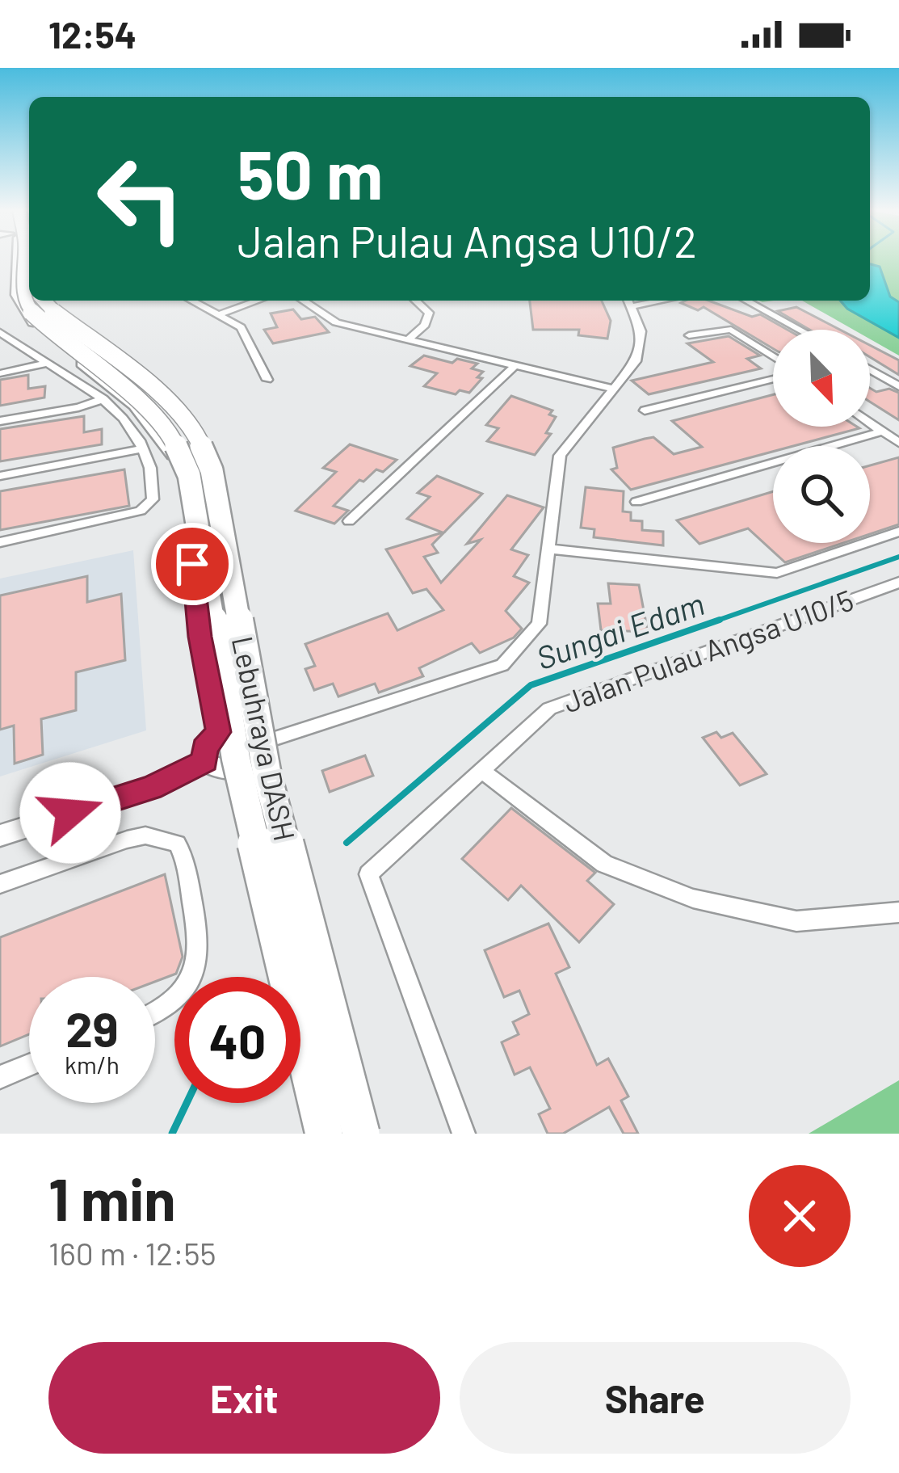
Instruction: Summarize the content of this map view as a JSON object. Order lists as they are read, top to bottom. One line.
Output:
{"streets":{"highway":["Lebuhraya DASH"],"street":["Jalan Pulau Angsa U10/5"]},"water":["Sungai Edam"],"north":"bottom right","page":{"status":"12:54","turn":["50 m","Jalan Pulau Angsa U10/2"],"speed":"29 km/h","limit":"40","heading":["1 min","160 m · 12:55"],"buttons":["Exit","Share"]}}
